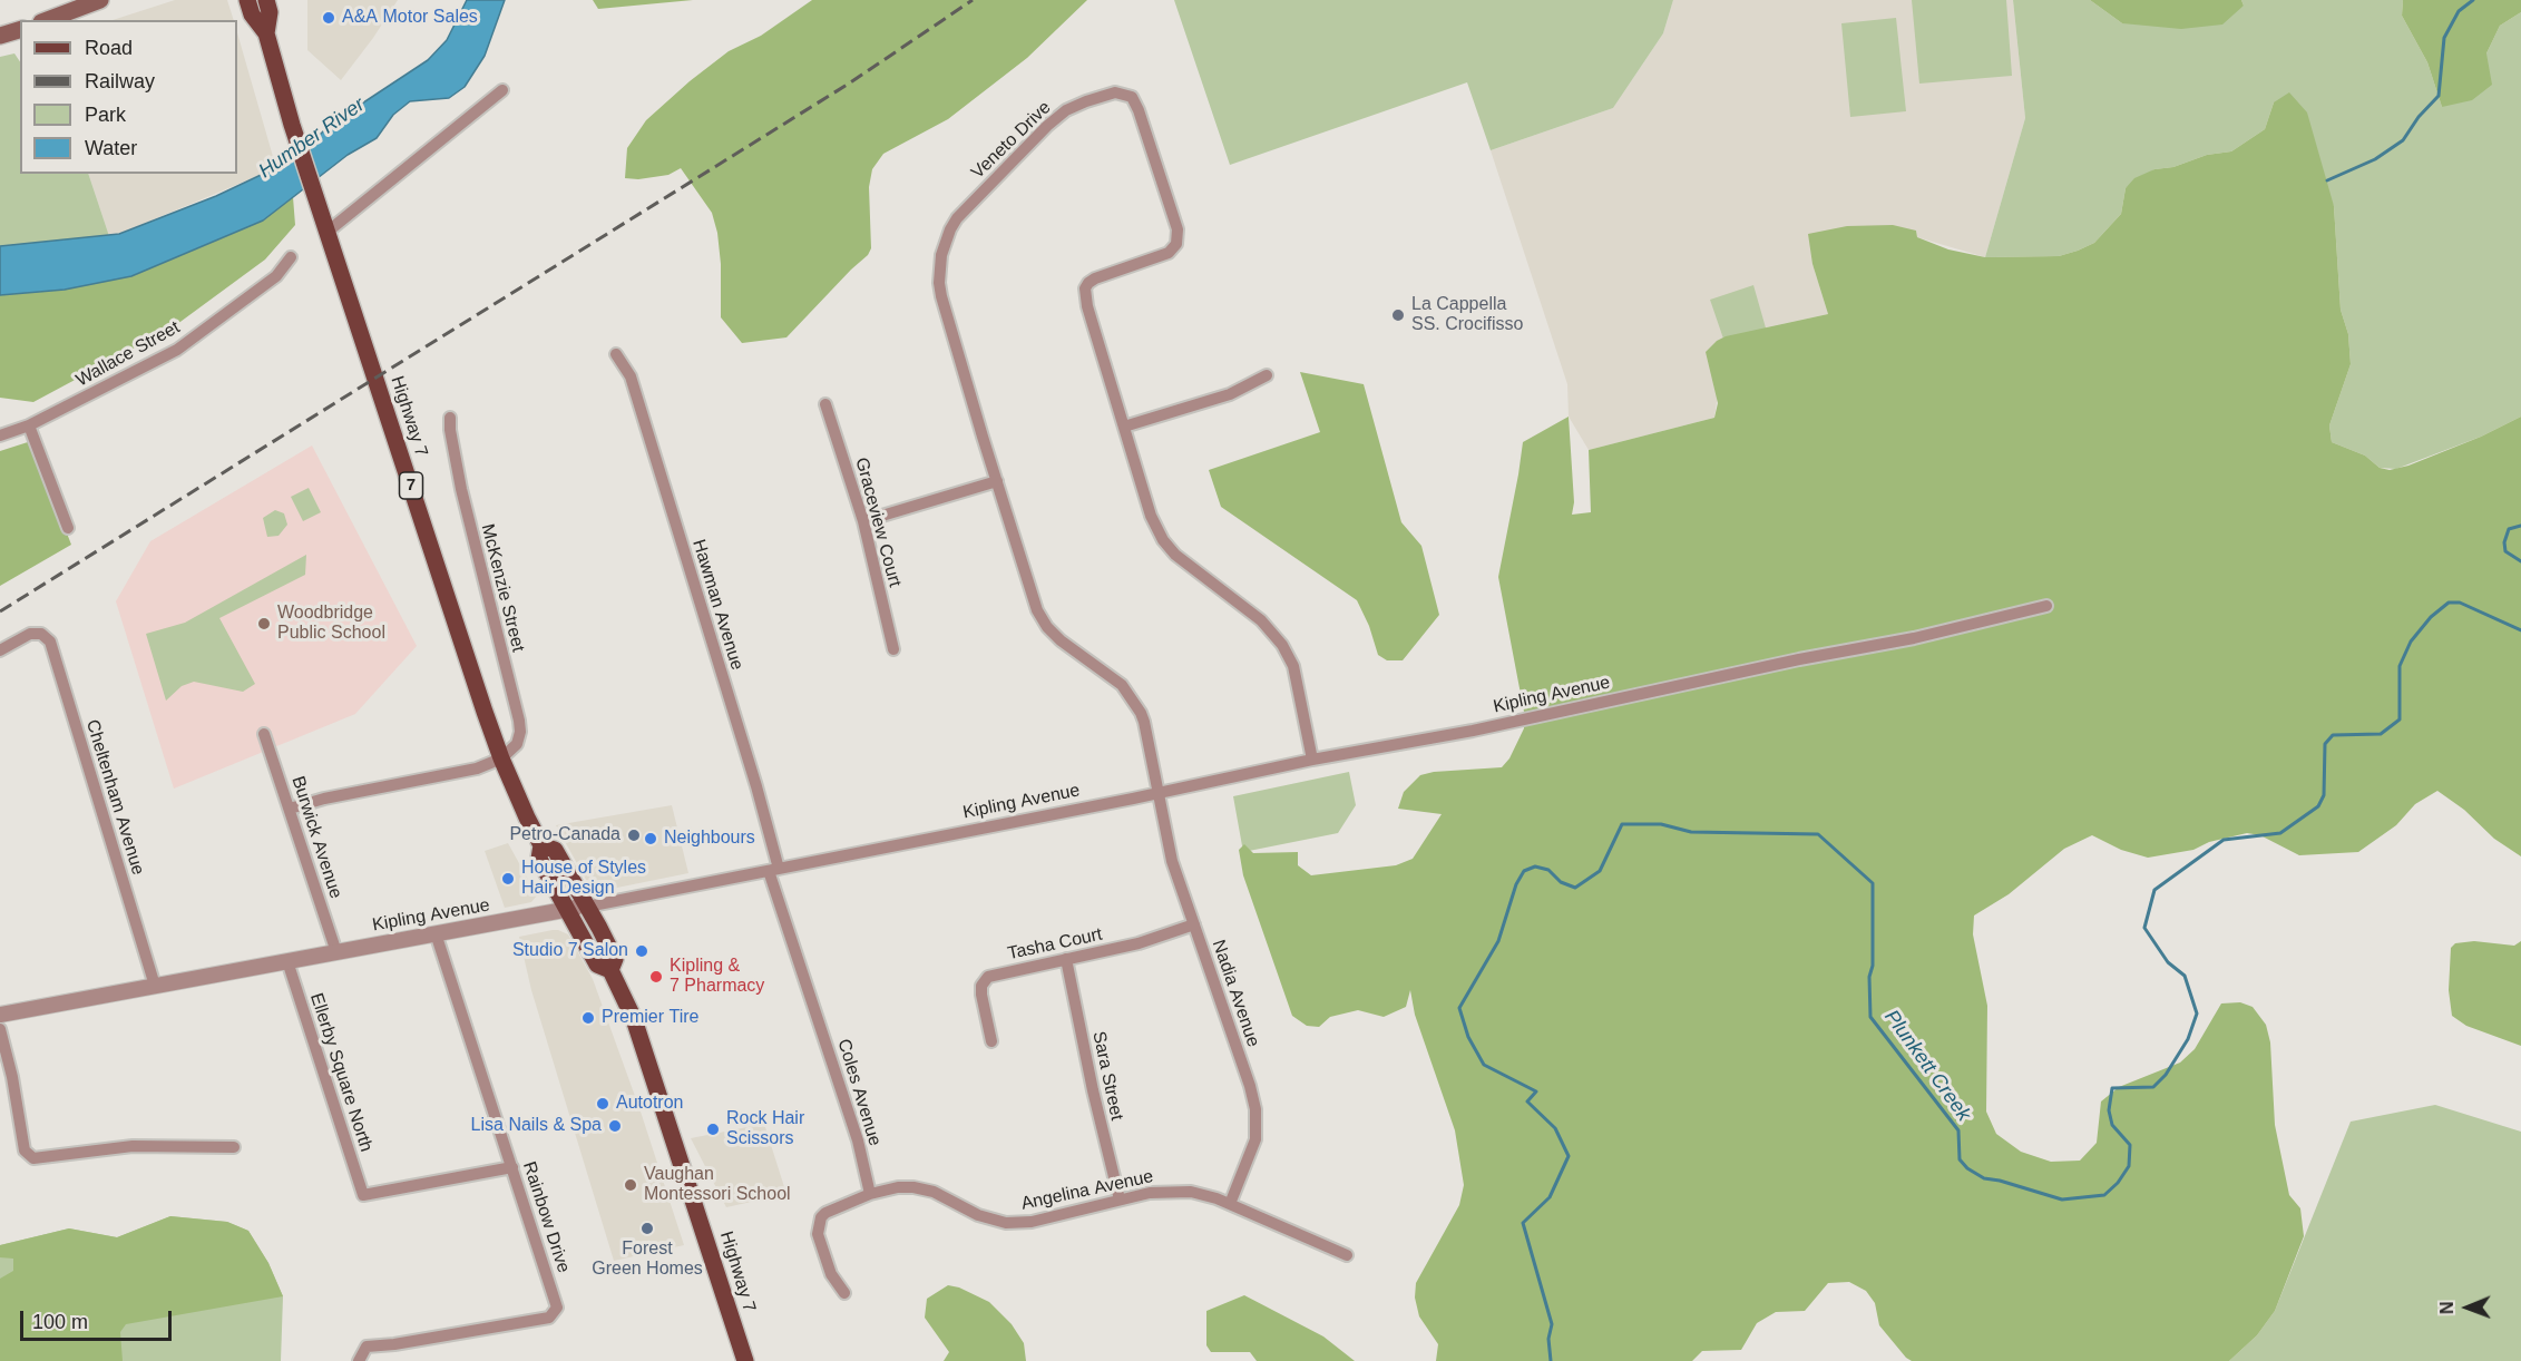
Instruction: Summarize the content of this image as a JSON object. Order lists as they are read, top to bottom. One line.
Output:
{"streets":{"main road":["Highway 7","7"],"street":["Veneto Drive","Wallace Street","Graceview Court","McKenzie Street","Hawman Avenue","Kipling Avenue","Cheltenham Avenue","Burwick Avenue","Tasha Court","Nadia Avenue","Ellerby Square North","Sara Street","Coles Avenue","Angelina Avenue","Rainbow Drive"]},"crossings":[["Veneto Drive","Kipling Avenue"],["Veneto Drive","Nadia Avenue"],["Highway 7","McKenzie Street"],["Highway 7","Kipling Avenue"],["Hawman Avenue","Kipling Avenue"],["Hawman Avenue","Coles Avenue"],["Kipling Avenue","Cheltenham Avenue"],["Kipling Avenue","Burwick Avenue"],["Kipling Avenue","Nadia Avenue"],["Kipling Avenue","Ellerby Square North"],["Kipling Avenue","Coles Avenue"],["Kipling Avenue","Rainbow Drive"],["Tasha Court","Nadia Avenue"],["Tasha Court","Sara Street"],["Nadia Avenue","Angelina Avenue"],["Ellerby Square North","Rainbow Drive"],["Sara Street","Angelina Avenue"],["Coles Avenue","Angelina Avenue"]],"water":["Humber River","Plunkett Creek"],"places":["A&A Motor Sales","La Cappella SS. Crocifisso","Woodbridge Public School","Petro-Canada","Neighbours","House of Styles Hair Design","Studio 7 Salon","Kipling & 7 Pharmacy","Premier Tire","Autotron","Lisa Nails & Spa","Rock Hair Scissors","Vaughan Montessori School","Forest Green Homes"],"legend":["Road","Railway","Park","Water"],"scale_bar":"100 m","north":"left"}
